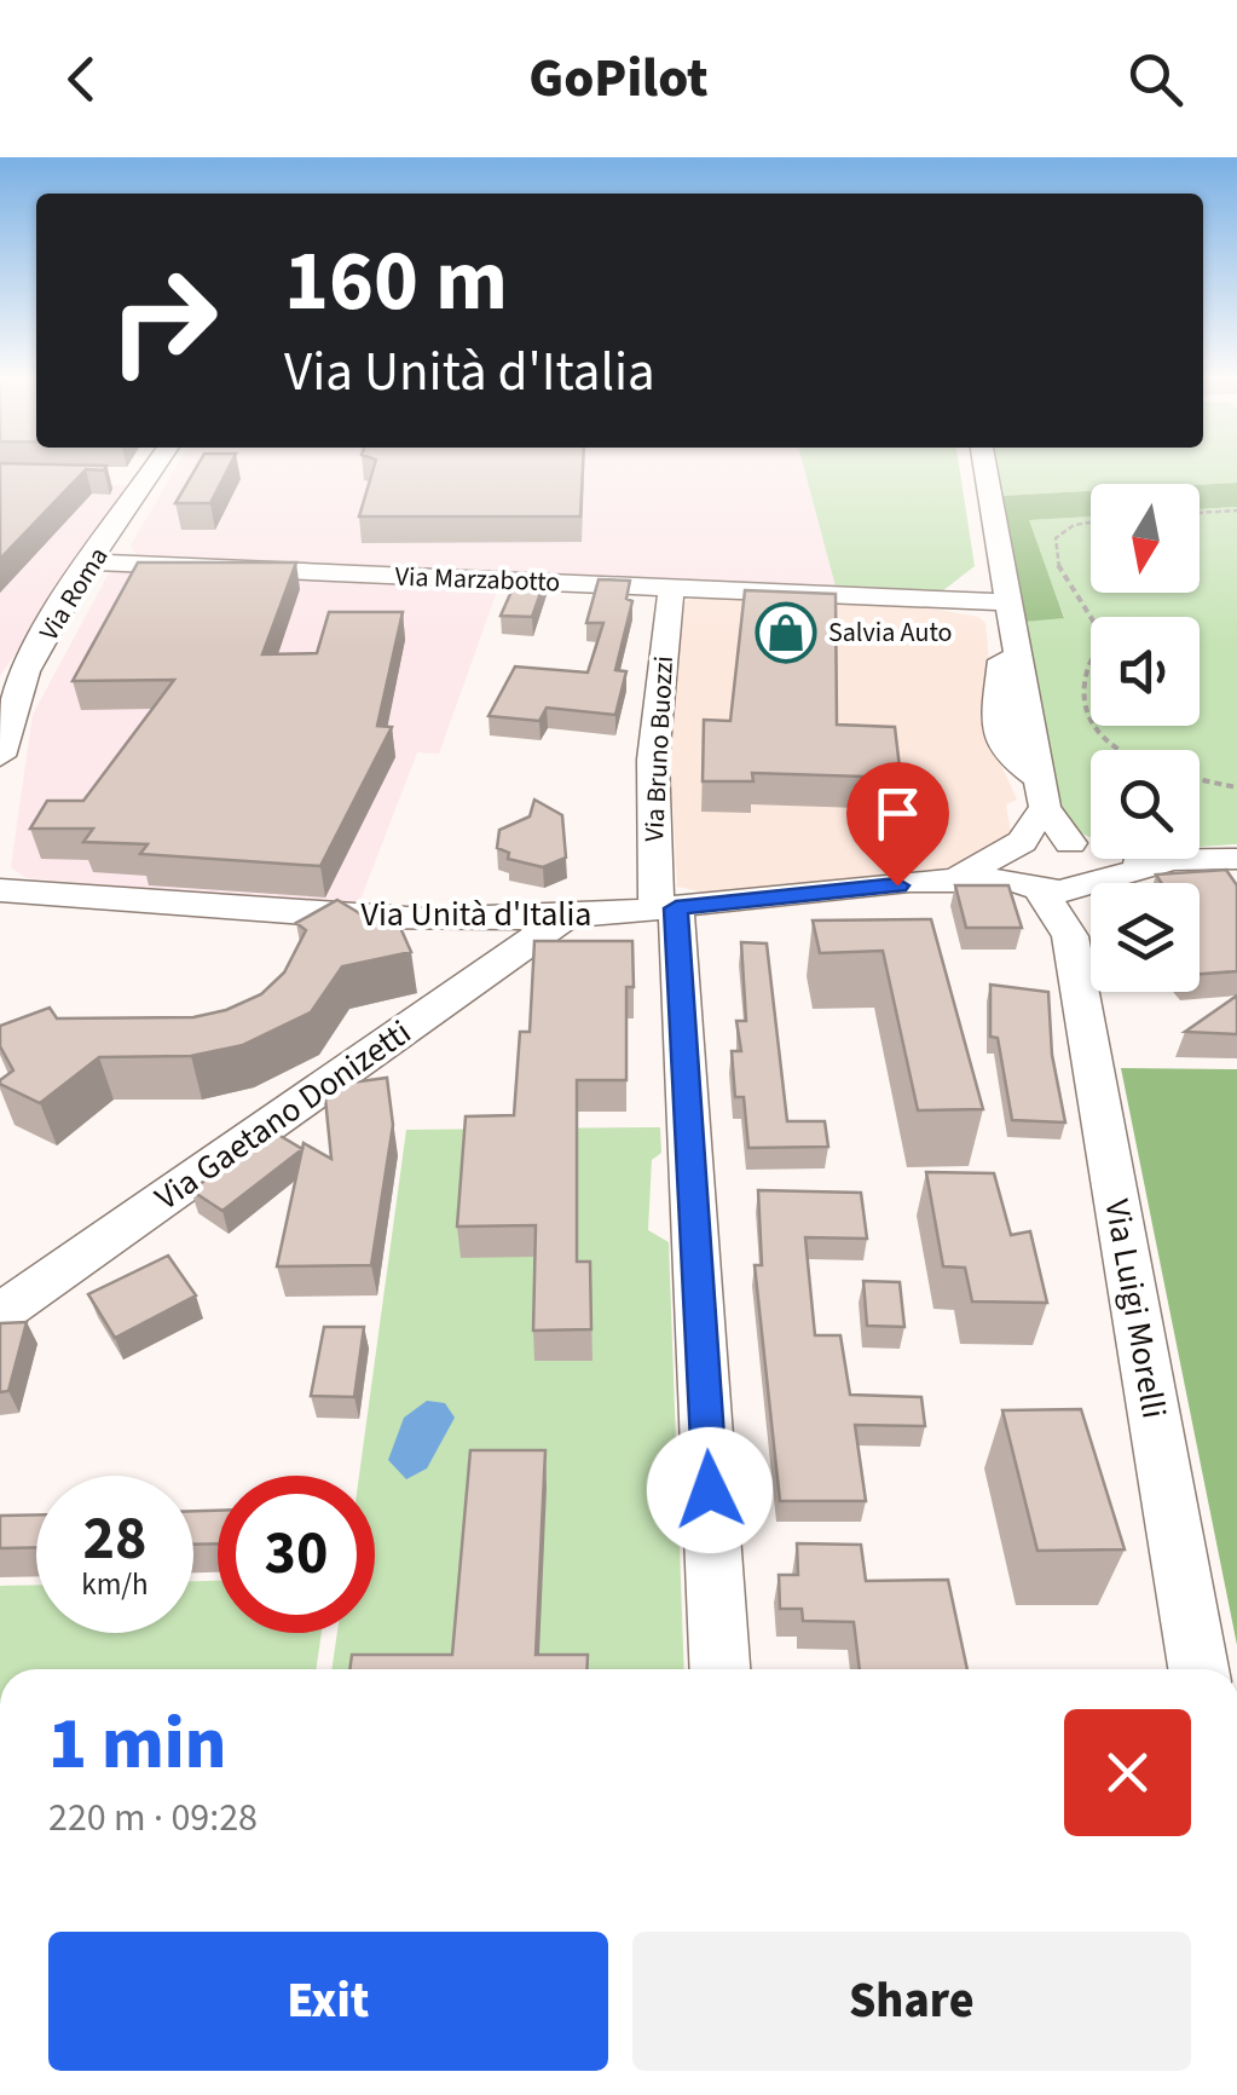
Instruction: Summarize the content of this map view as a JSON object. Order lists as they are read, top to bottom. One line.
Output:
{"streets":{"street":["Via Marzabotto","Via Roma","Via Bruno Buozzi","Via Unità d'Italia","Via Gaetano Donizetti","Via Luigi Morelli"]},"crossings":[["Via Marzabotto","Via Roma"],["Via Marzabotto","Via Bruno Buozzi"],["Via Bruno Buozzi","Via Unità d'Italia"],["Via Unità d'Italia","Via Gaetano Donizetti"],["Via Unità d'Italia","Via Luigi Morelli"]],"places":{"shop":["Salvia Auto"]},"north":"bottom","page":{"header":"GoPilot","turn":["160 m","Via Unità d'Italia"],"speed":"28 km/h","limit":"30","heading":["1 min","220 m · 09:28"],"buttons":["Exit","Share"]}}
